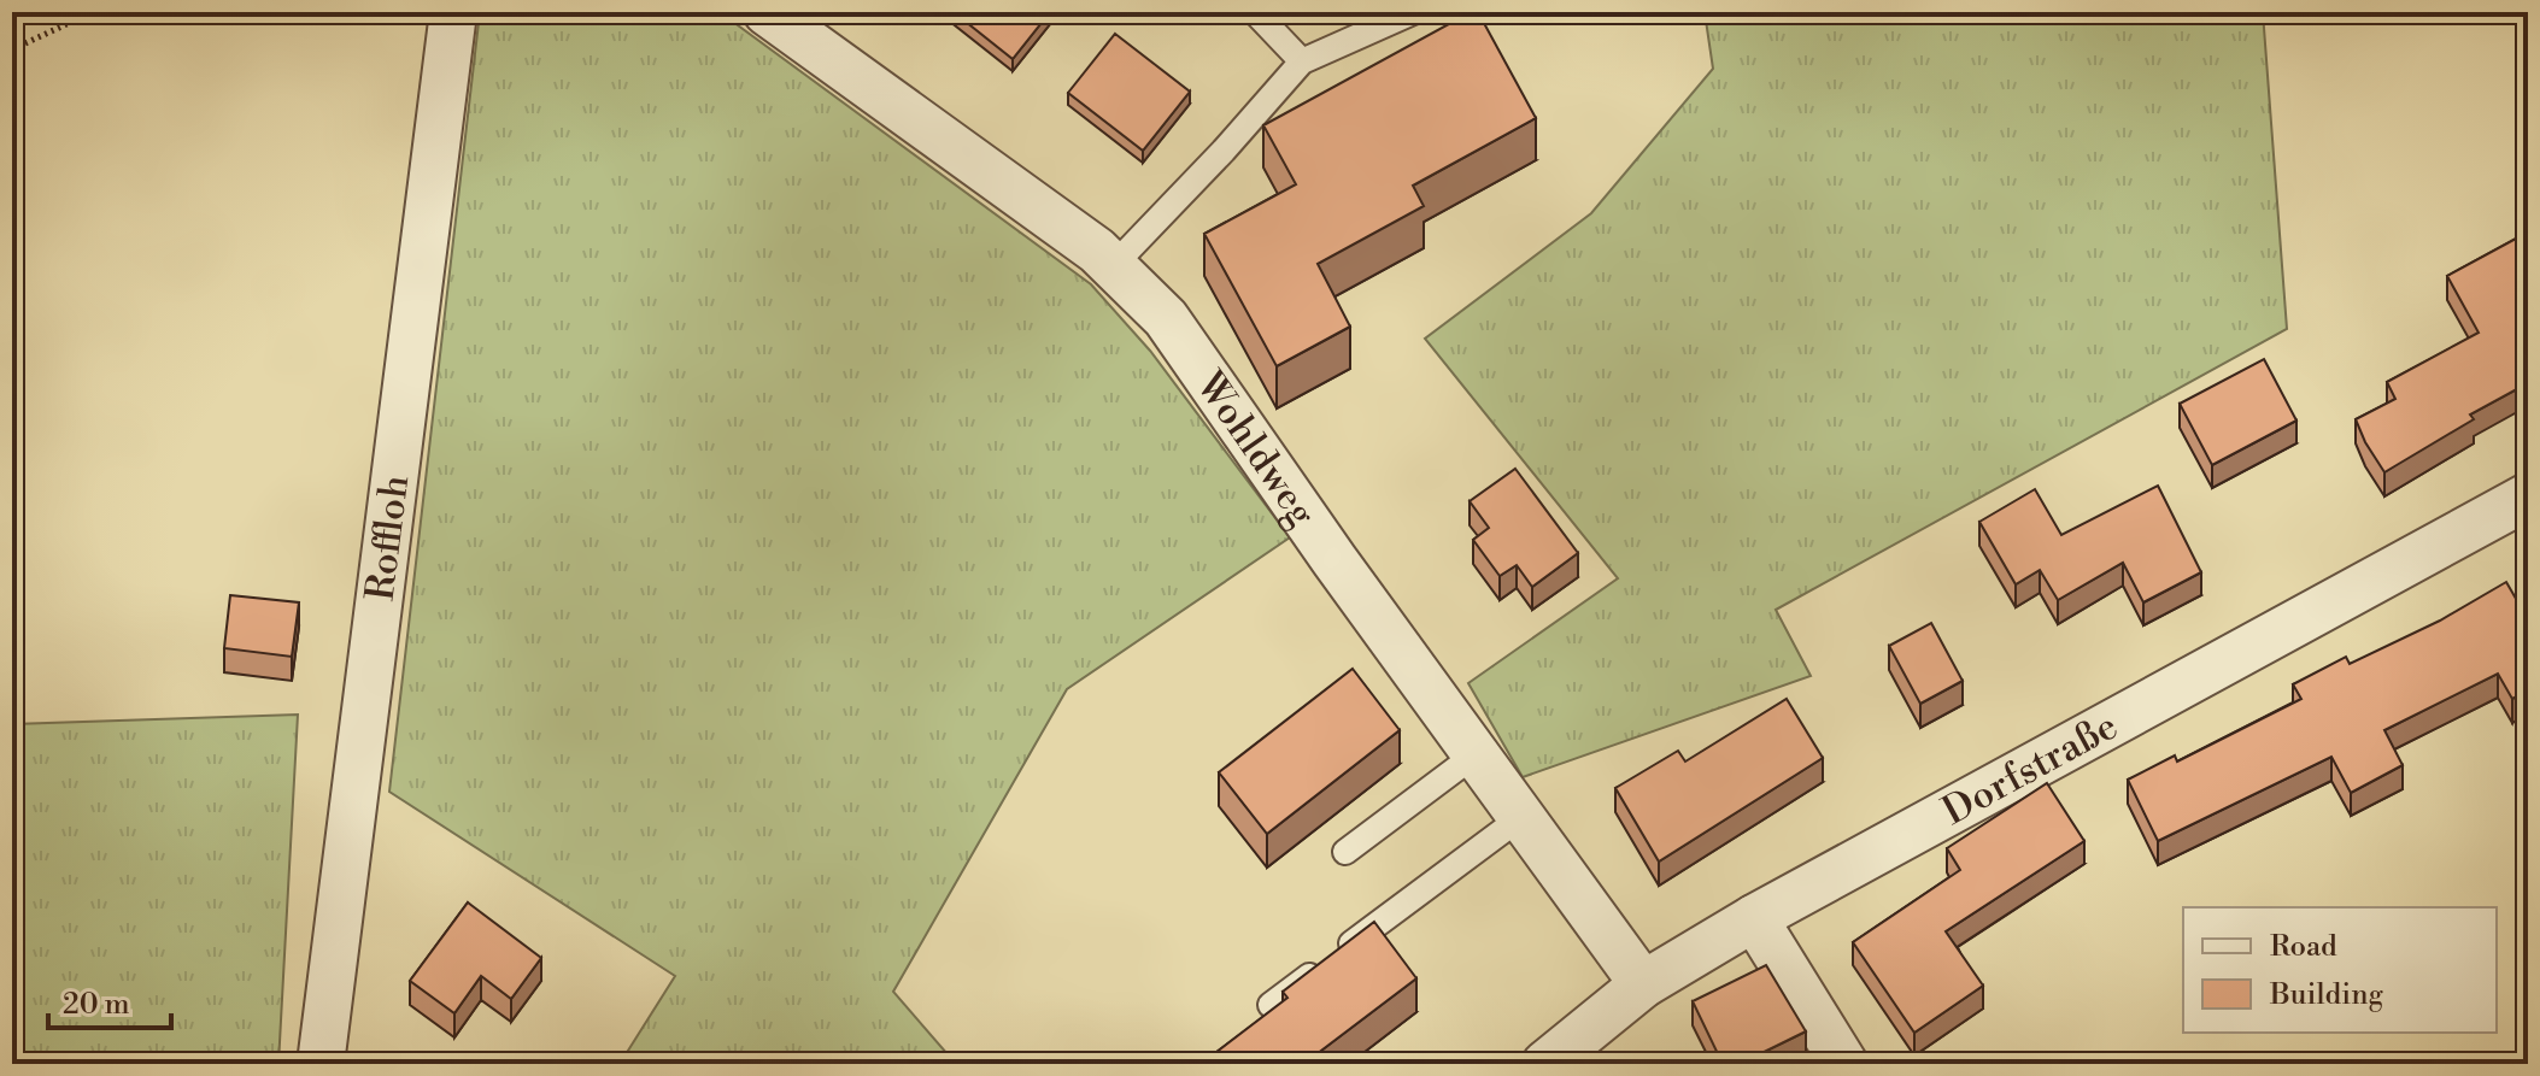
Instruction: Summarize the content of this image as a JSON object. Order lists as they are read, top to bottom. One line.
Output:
{"streets":{"street":["Wohldweg","Roffloh","Dorfstraße"]},"crossings":[["Wohldweg","Dorfstraße"]],"legend":["Road","Building"],"scale_bar":"20 m"}
